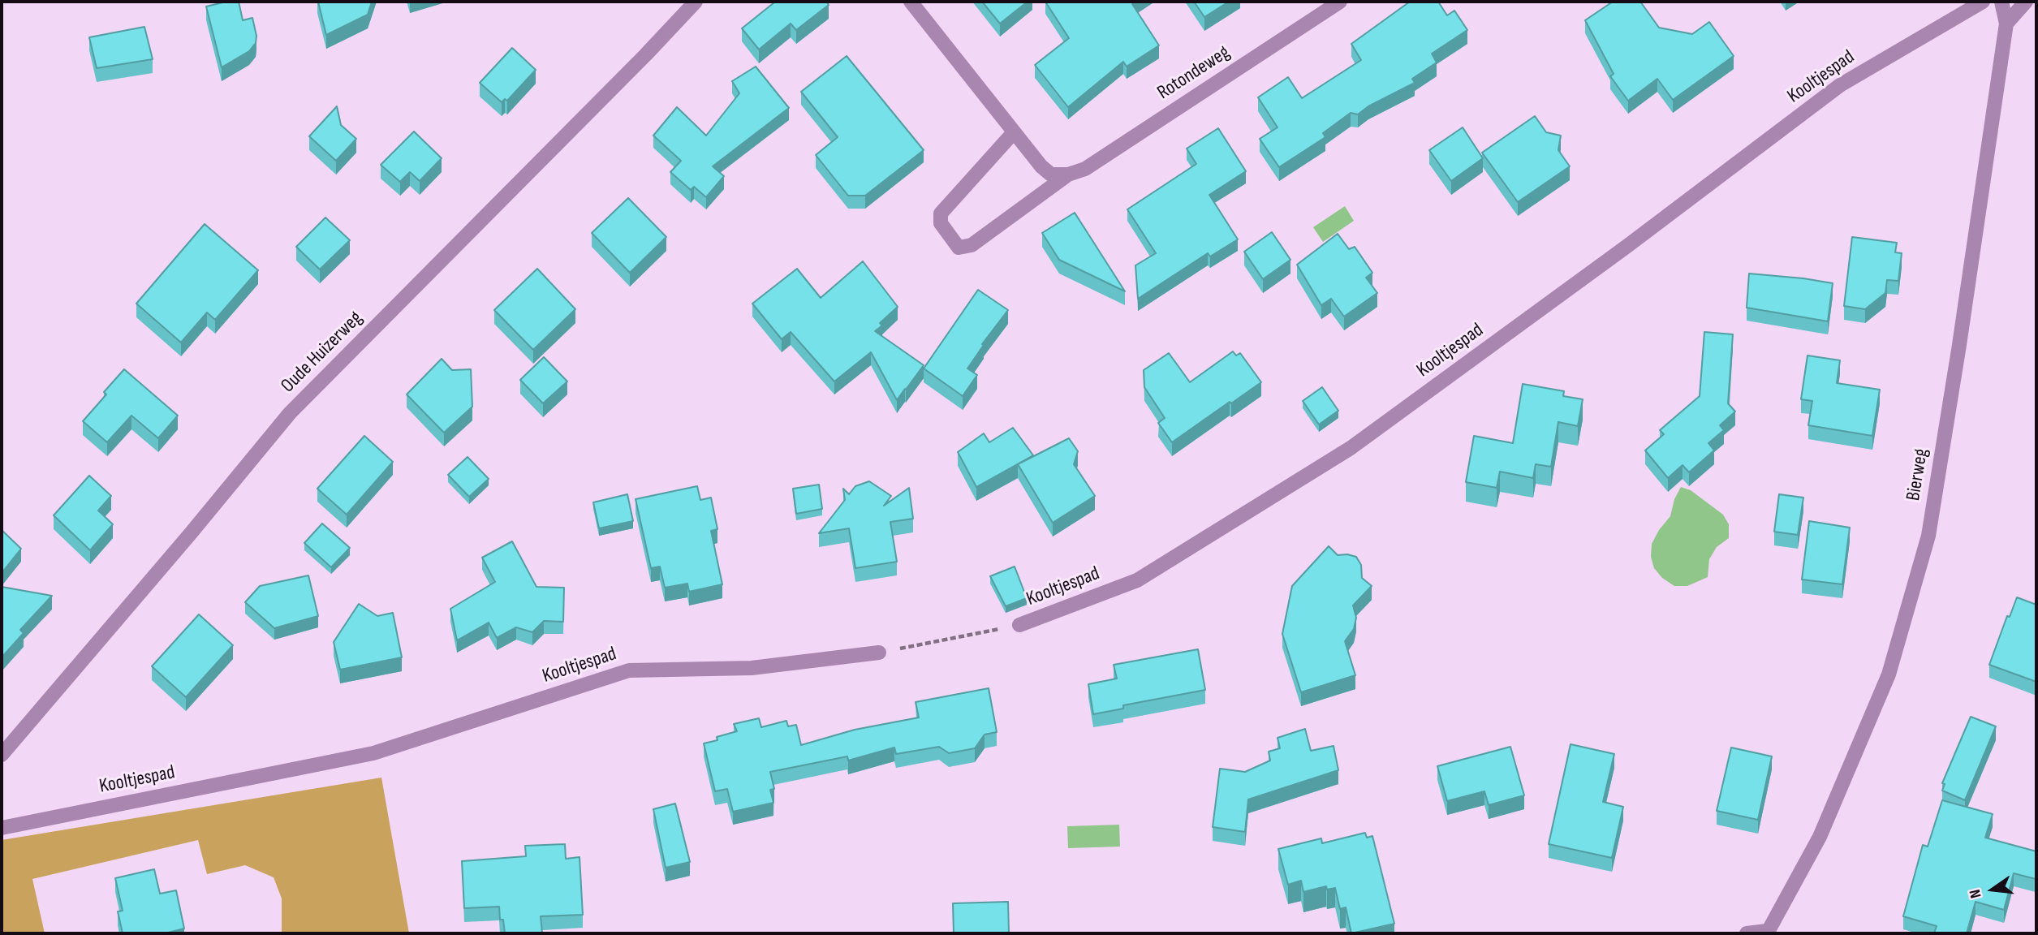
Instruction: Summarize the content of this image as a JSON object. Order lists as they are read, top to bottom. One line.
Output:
{"streets":{"street":["Rotondeweg","Kooltjespad","Oude Huizerweg","Bierweg"]},"north":"left"}
